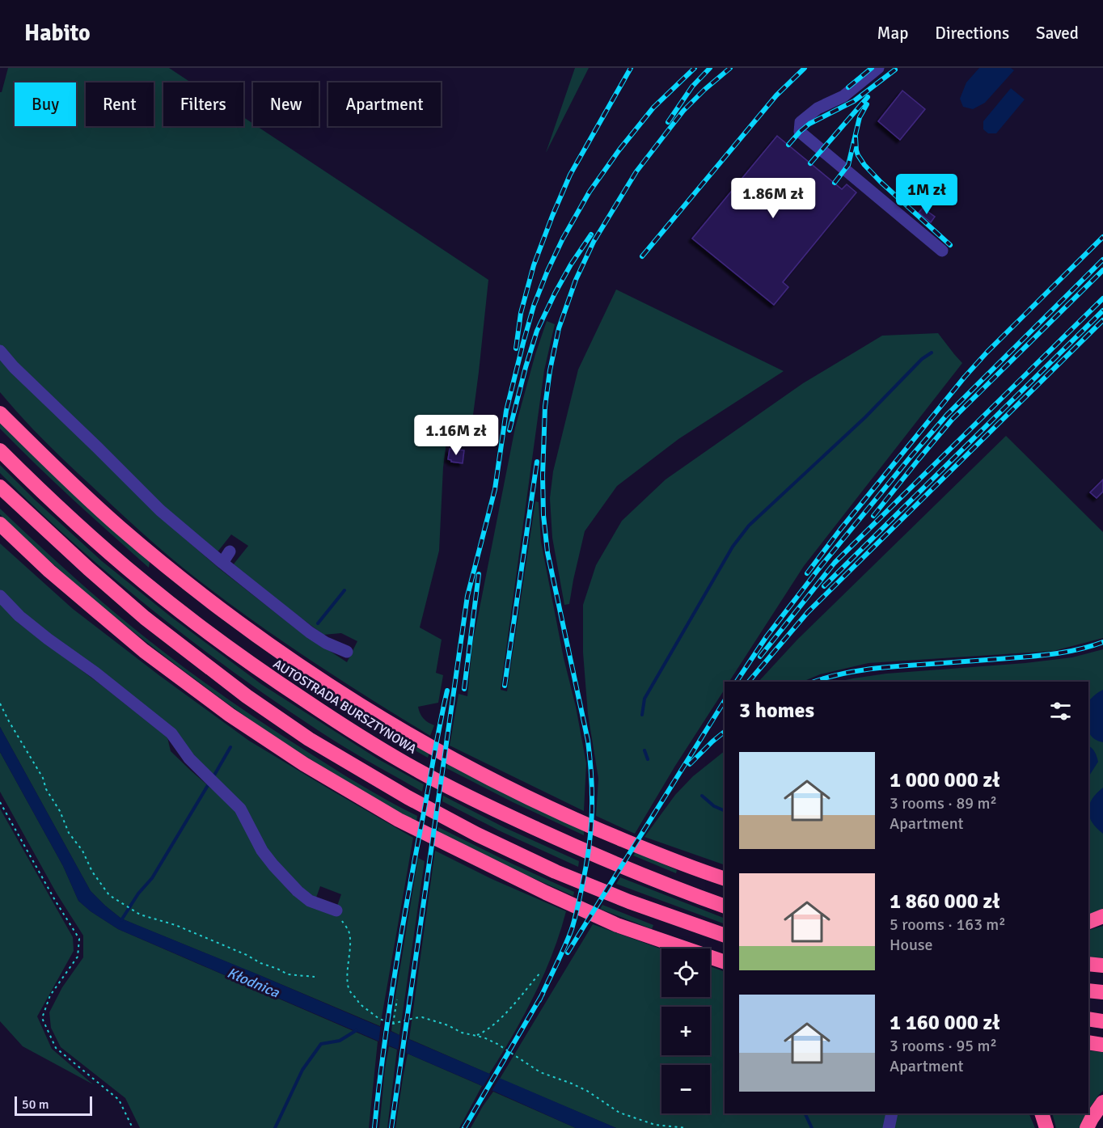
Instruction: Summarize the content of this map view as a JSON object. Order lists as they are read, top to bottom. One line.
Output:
{"streets":{"highway":["AUTOSTRADA BURSZTYNOWA"]},"water":["Kłodnica"],"scale_bar":"50 m","page":{"header":"Habito","nav":["Map","Directions","Saved"],"chip":["Buy","Rent","Filters","New","Apartment"],"price":["1M zł","1.86M zł","1.16M zł"],"heading":"3 homes","list":[{"name":"1 000 000 zł","note":"3 rooms · 89 m² · Apartment"},{"name":"1 860 000 zł","note":"5 rooms · 163 m² · House"},{"name":"1 160 000 zł","note":"3 rooms · 95 m² · Apartment"}],"map_buttons":["+","−"],"scale":"50 m"}}
